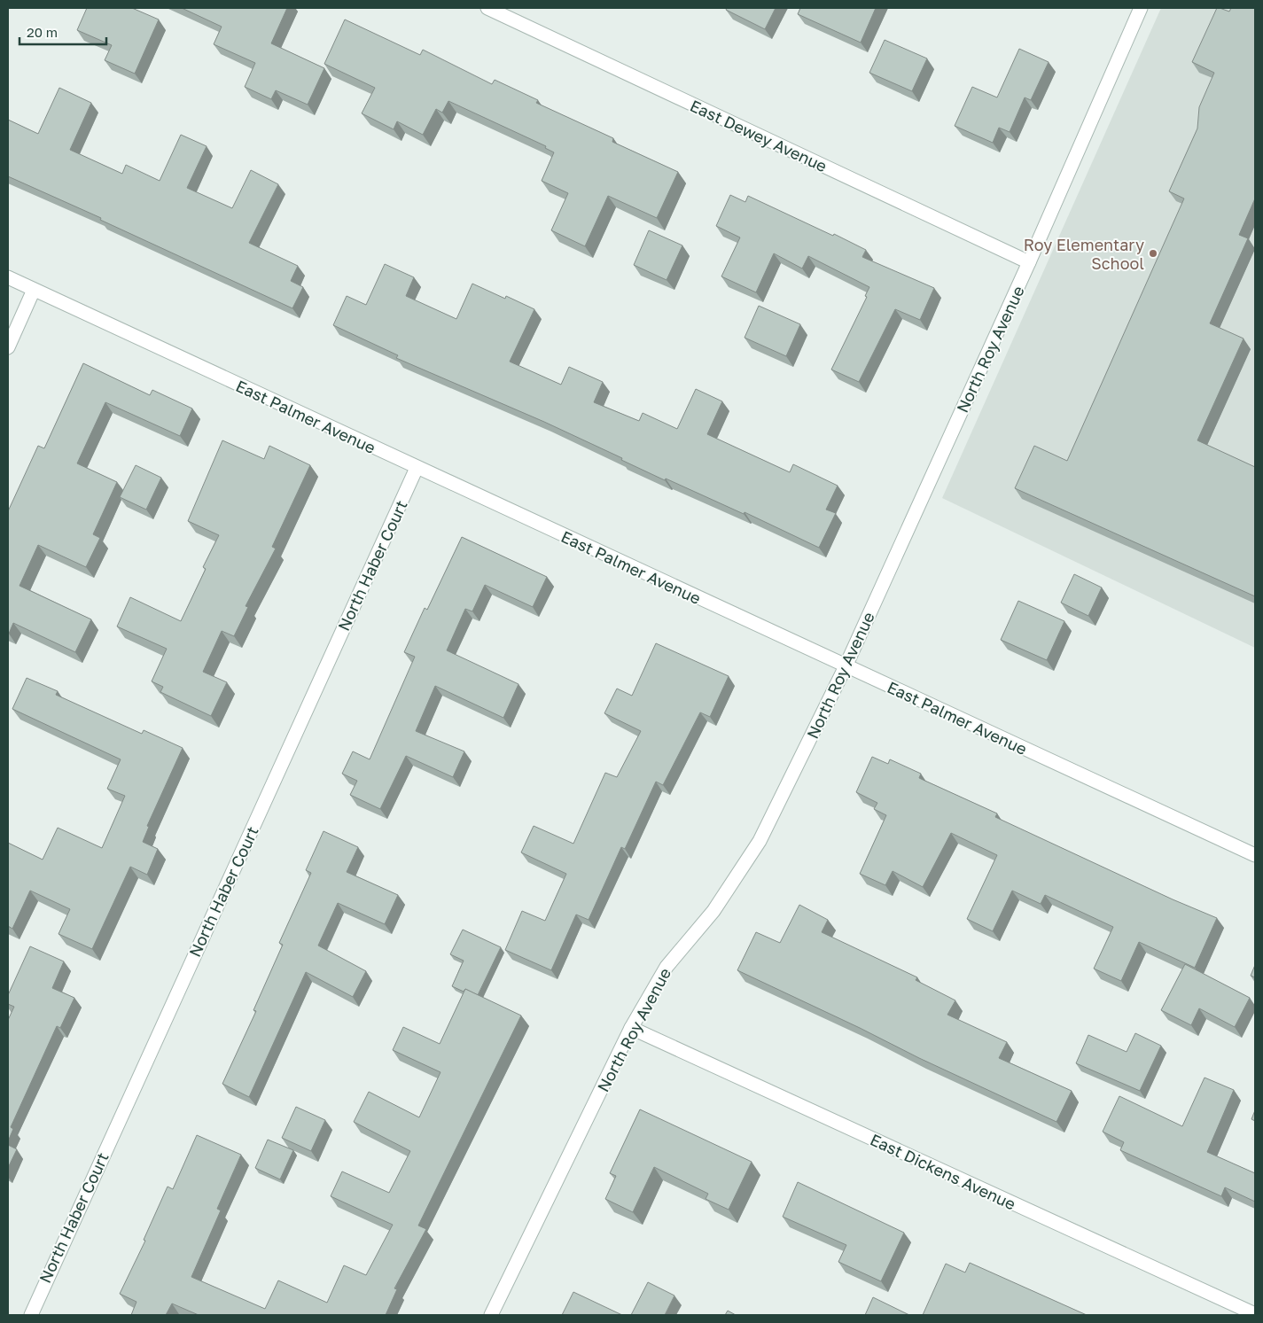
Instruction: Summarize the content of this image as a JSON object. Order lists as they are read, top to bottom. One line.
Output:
{"streets":{"street":["East Dewey Avenue","North Roy Avenue","East Palmer Avenue","North Haber Court","East Dickens Avenue"]},"crossings":[["East Dewey Avenue","North Roy Avenue"],["North Roy Avenue","East Palmer Avenue"],["North Roy Avenue","East Dickens Avenue"],["East Palmer Avenue","North Haber Court"]],"places":["Roy Elementary School"],"scale_bar":"20 m"}
